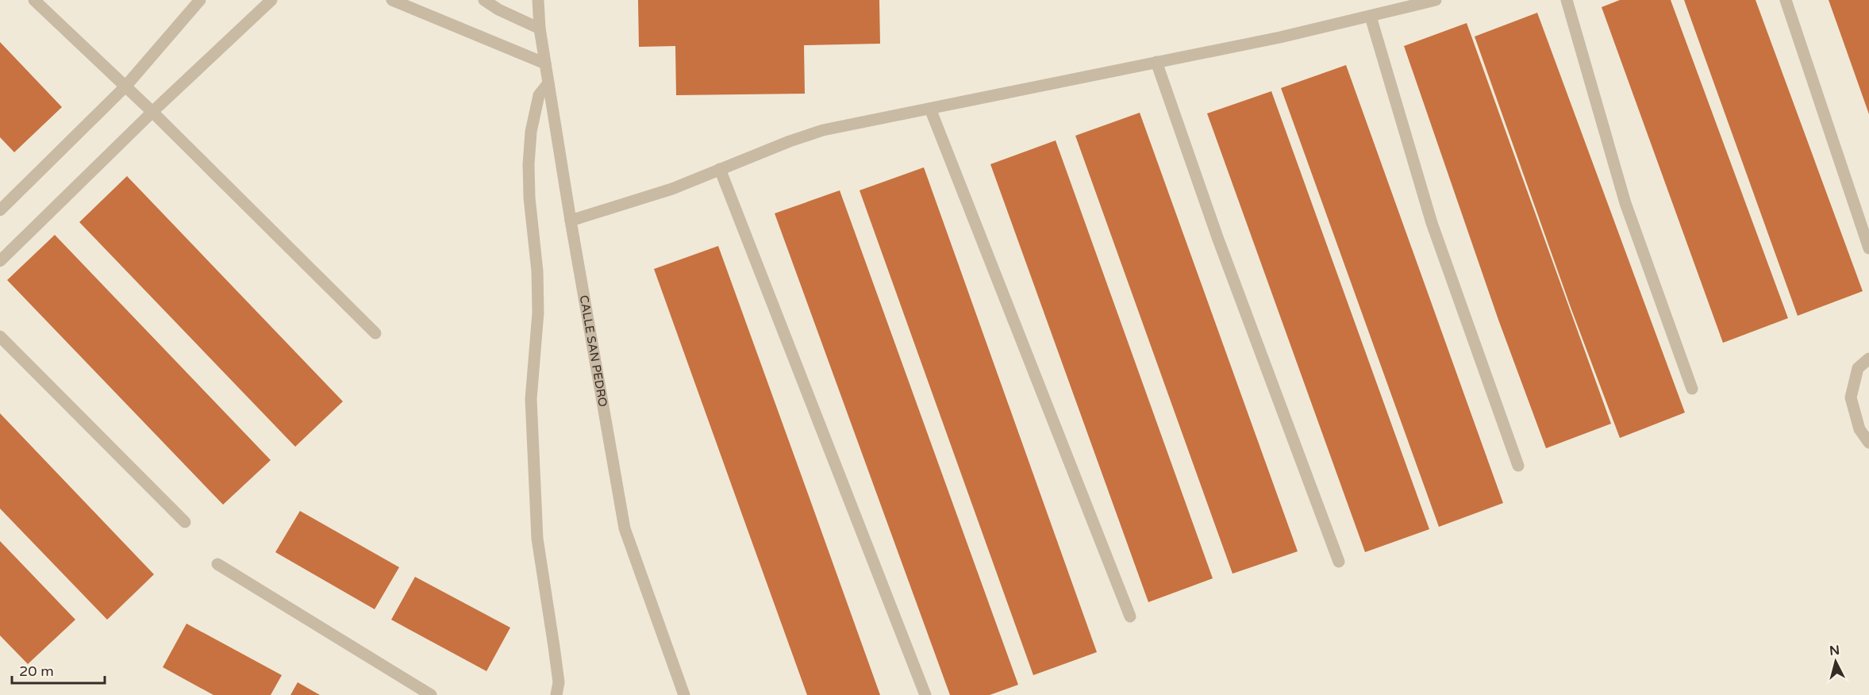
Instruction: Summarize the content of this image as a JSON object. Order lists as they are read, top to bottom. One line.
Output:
{"streets":{"street":["CALLE SAN PEDRO"]},"scale_bar":"20 m","north":"top"}
